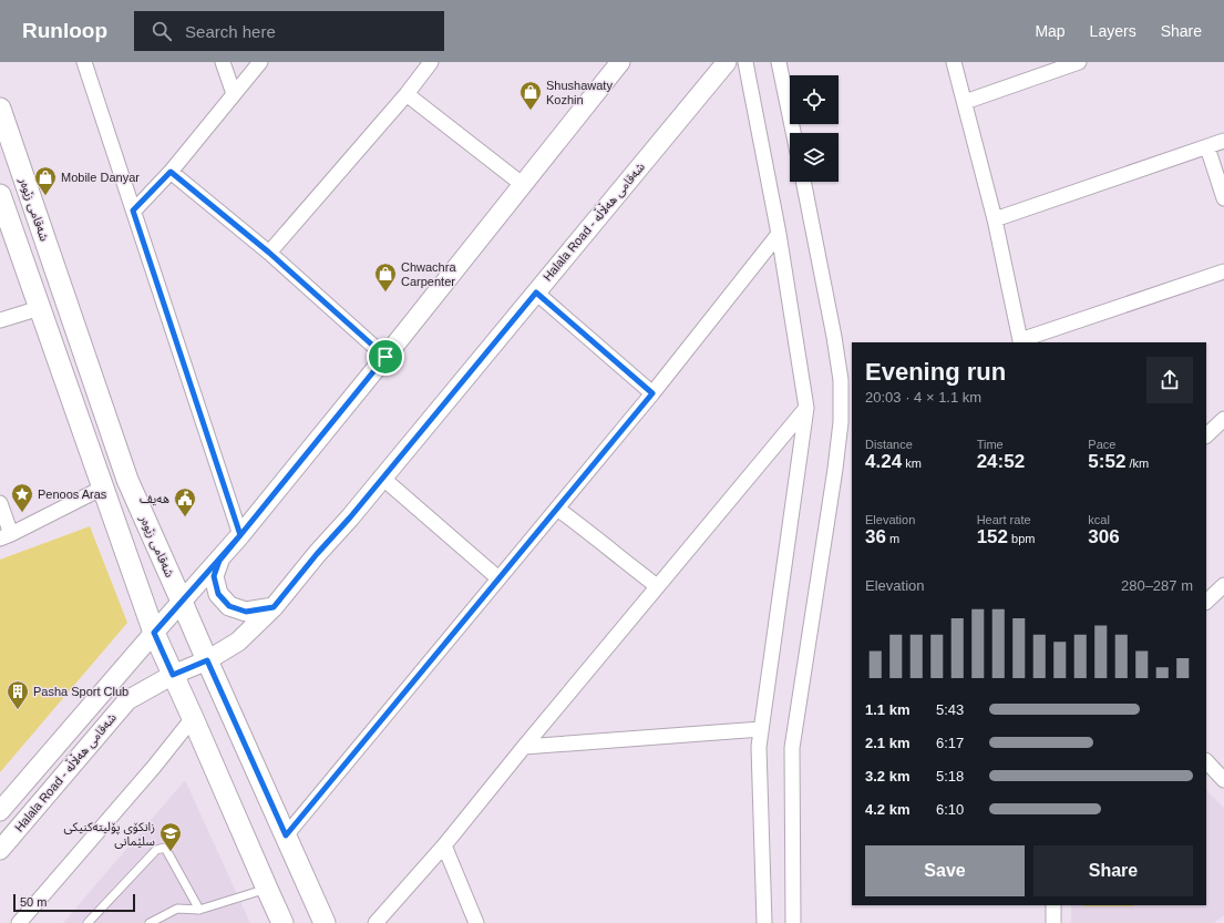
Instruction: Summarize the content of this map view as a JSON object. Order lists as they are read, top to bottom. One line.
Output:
{"streets":{"main road":["شەقامی زێوەر"],"street":["Halala Road - شەقامی هەڵاڵە"]},"crossings":[["شەقامی زێوەر","Halala Road - شەقامی هەڵاڵە"]],"places":{"shop":["Shushawaty Kozhin","Mobile Danyar","Chwachra Carpenter"],"place":["Penoos Aras"],"public building":["ھەیڤ"],"building":["Pasha Sport Club"],"school or university":["زانکۆی پۆلیتەکنیکی سلێمانی"]},"scale_bar":"50 m","page":{"header":"Runloop","search":"Search here","nav":["Map","Layers","Share"],"heading":["Evening run","20:03 · 4 × 1.1 km"],"stats":[["Distance","4.24 km"],["Time","24:52"],["Pace","5:52 /km"],["Elevation","36 m"],["Heart rate","152 bpm"],["kcal","306"]],"chart":["Elevation","280–287 m"],"list":[{"name":"1.1 km","note":"5:43"},{"name":"2.1 km","note":"6:17"},{"name":"3.2 km","note":"5:18"},{"name":"4.2 km","note":"6:10"}],"buttons":["Save","Share"],"scale":"50 m"}}
